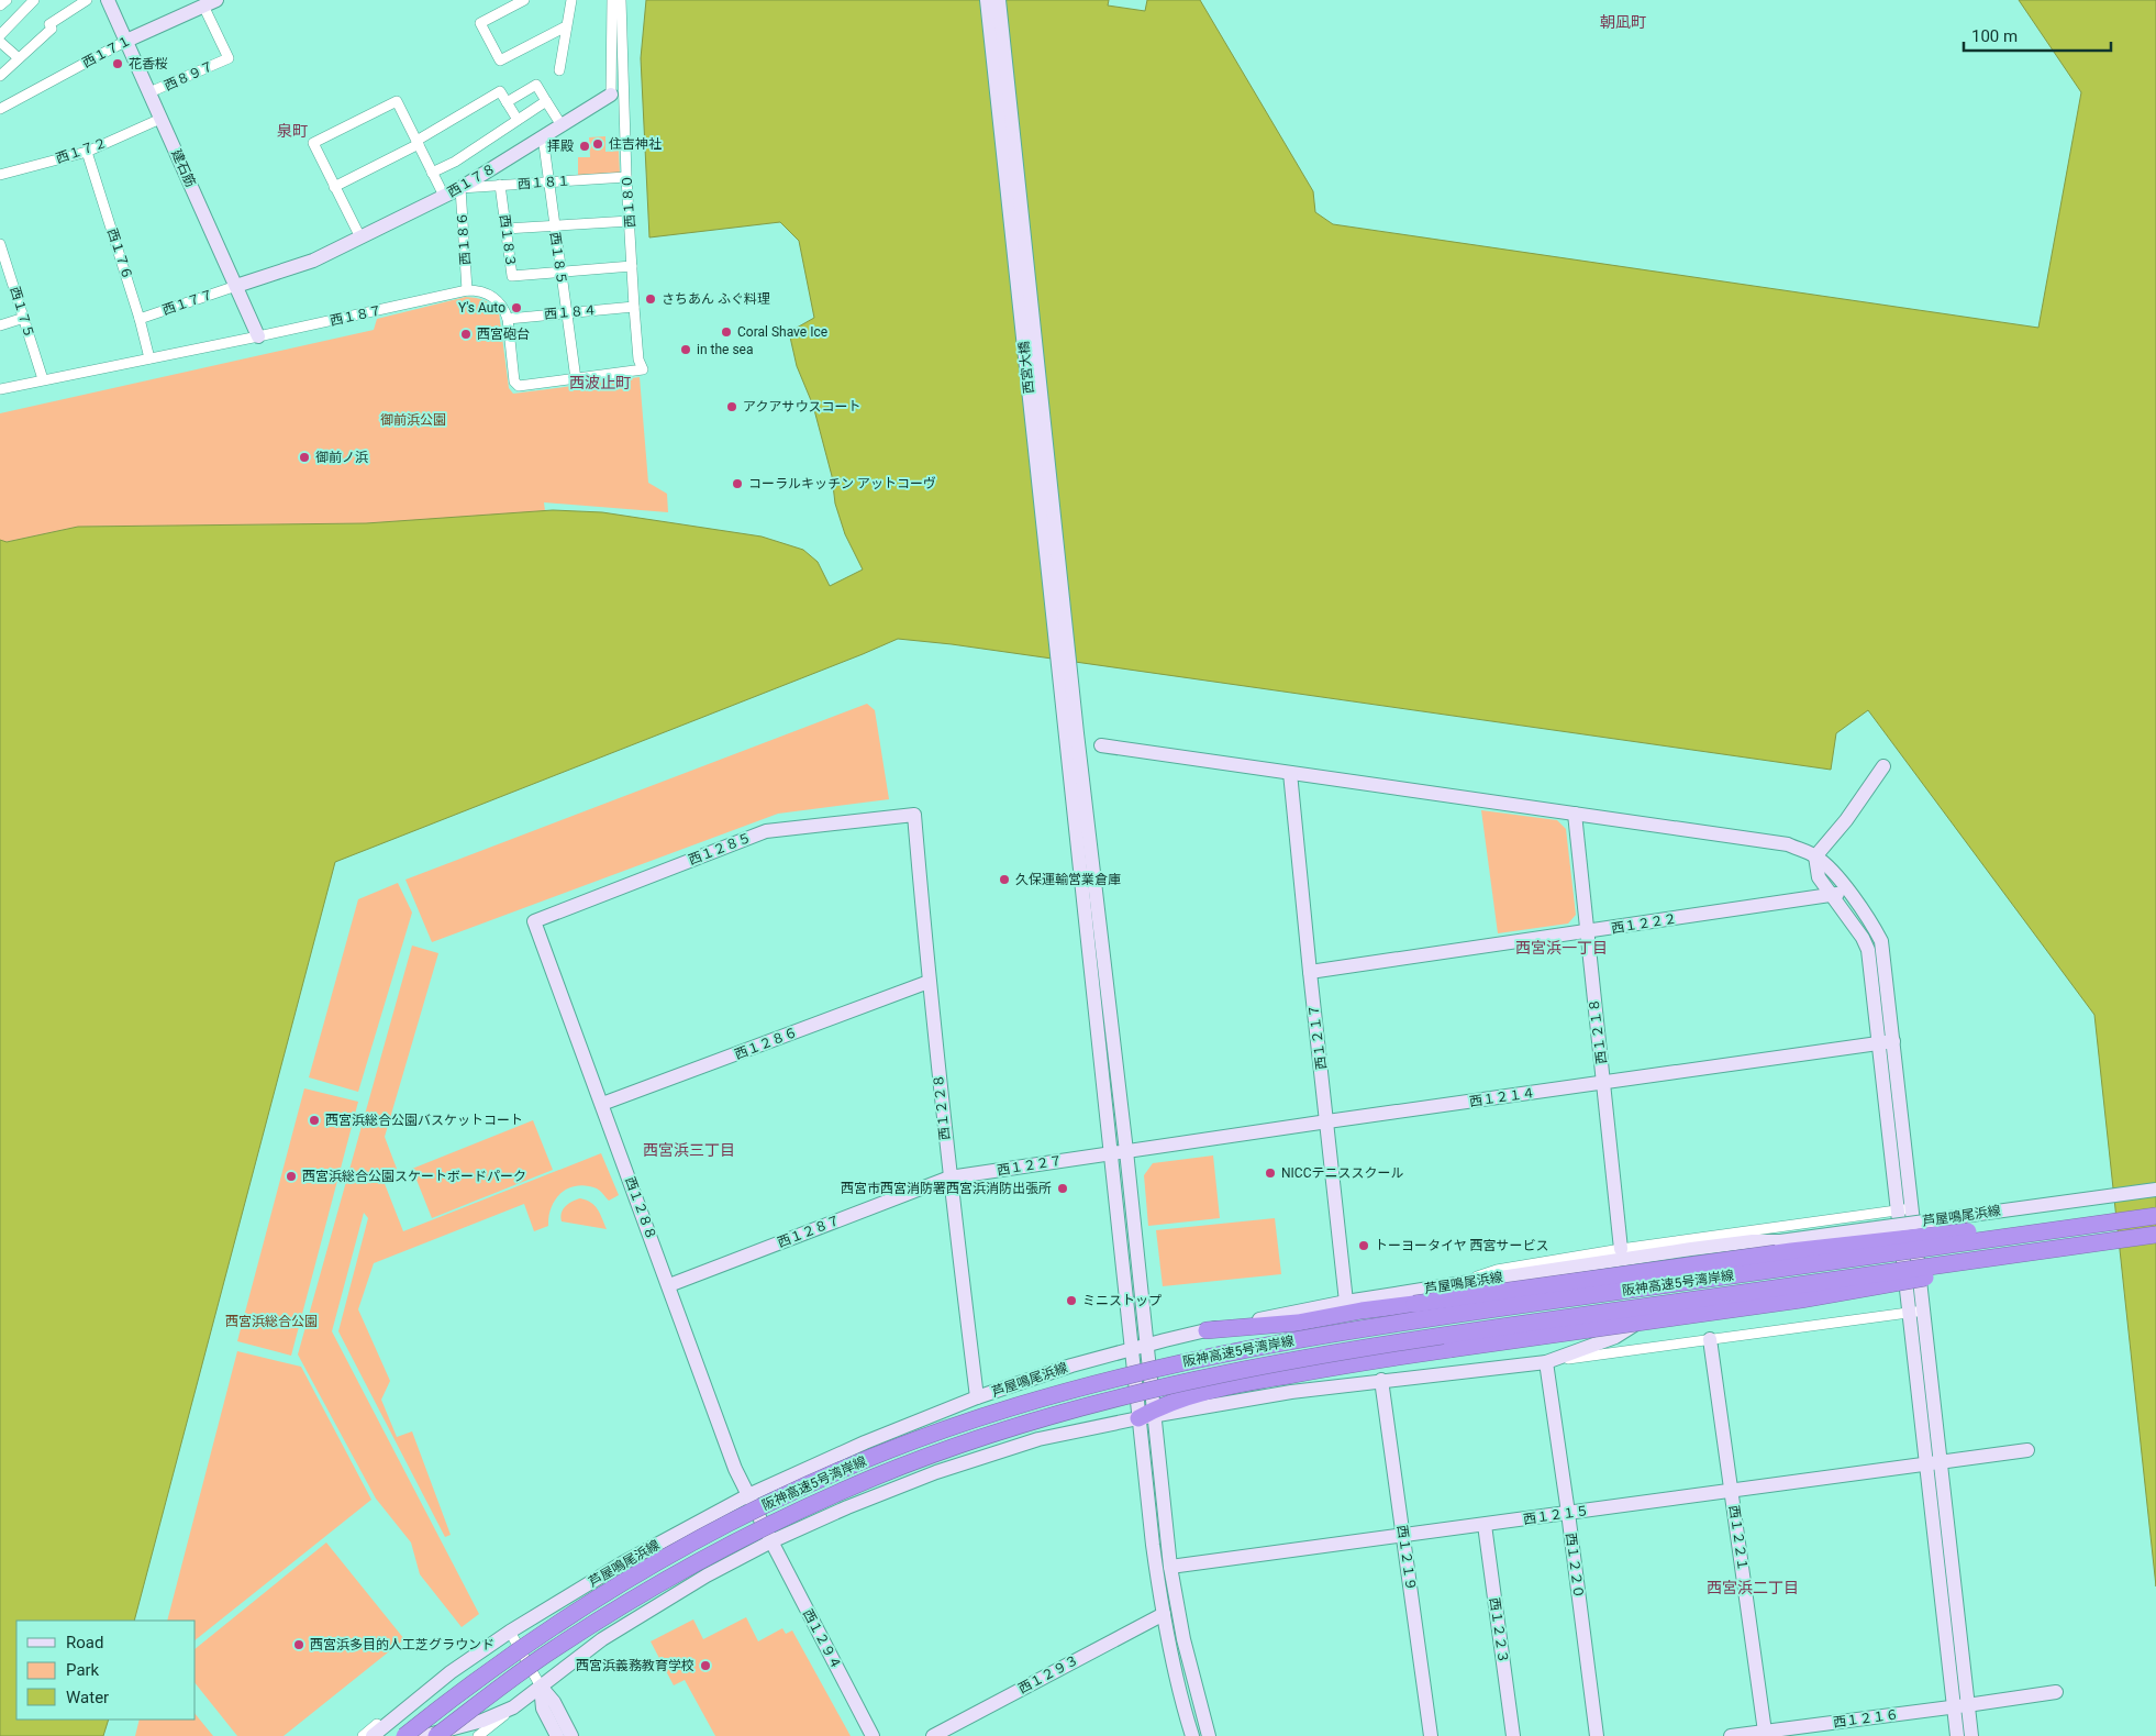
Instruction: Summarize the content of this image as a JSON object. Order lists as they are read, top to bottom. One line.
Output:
{"streets":{"highway":["阪神高速5号湾岸線"],"street":["西１７１","西８９７","西１７２","建石筋","西１７８","西１８１","西１８０","西１８６","西１８３","西１７６","西１８５","西１７７","西１７５","西１８４","西１８７","西宮大橋","西１２８５","西１２２２","西１２１８","西１２１７","西１２８６","西１２１４","西１２２８","西１２２７","西１２８８","芦屋鳴尾浜線","西１２８７","西１２１５","西１２２１","西１２１９","西１２２０","西１２２３","西１２９４","西１２９３","西１２１６"]},"crossings":[["西１７１","西８９７"],["西１７１","建石筋"],["西８９７","建石筋"],["西１７２","建石筋"],["西１７２","西１７６"],["建石筋","西１７８"],["建石筋","西１７７"],["建石筋","西１８７"],["西１７８","西１８１"],["西１７８","西１８６"],["西１７８","西１８５"],["西１７８","西１７７"],["西１８１","西１８０"],["西１８１","西１８６"],["西１８１","西１８３"],["西１８１","西１８５"],["西１８０","西１８３"],["西１８０","西１８４"],["西１８０","西１８７"],["西１８６","西１８７"],["西１８３","西１８５"],["西１７６","西１７７"],["西１７６","西１８７"],["西１８５","西１８４"],["西１８５","西１８７"],["西１７５","西１８７"],["西１８４","西１８７"],["西１２８５","西１２２８"],["西１２８５","西１２８８"],["西１２２２","西１２１８"],["西１２２２","西１２１７"],["西１２１８","西１２１４"],["西１２１７","西１２１４"],["西１２１７","芦屋鳴尾浜線"],["西１２８６","西１２２８"],["西１２８６","西１２８８"],["西１２１４","西１２２７"],["西１２２８","西１２２７"],["西１２２８","芦屋鳴尾浜線"],["西１２２８","西１２８７"],["西１２２７","西１２８７"],["西１２８８","芦屋鳴尾浜線"],["西１２８８","西１２８７"],["西１２８８","西１２９４"],["芦屋鳴尾浜線","西１２１９"],["芦屋鳴尾浜線","西１２２０"],["芦屋鳴尾浜線","西１２９４"],["西１２１５","西１２２１"],["西１２１５","西１２１９"],["西１２１５","西１２２０"],["西１２１５","西１２２３"],["西１２２１","西１２１６"]],"districts":["朝凪町","泉町","西波止町","西宮浜一丁目","西宮浜三丁目","西宮浜二丁目"],"parks":["御前浜公園","西宮浜総合公園"],"places":["花香桜","住吉神社","拝殿","さちあん ふぐ料理","Y's Auto","Coral Shave Ice","西宮砲台","in the sea","アクアサウスコート","御前ノ浜","コーラルキッチン アットコーヴ","久保運輸営業倉庫","西宮浜総合公園バスケットコート","NICCテニススクール","西宮浜総合公園スケートボードパーク","西宮市西宮消防署西宮浜消防出張所","トーヨータイヤ 西宮サービス","ミニストップ","西宮浜多目的人工芝グラウンド","西宮浜義務教育学校"],"legend":["Road","Park","Water"],"scale_bar":"100 m"}
